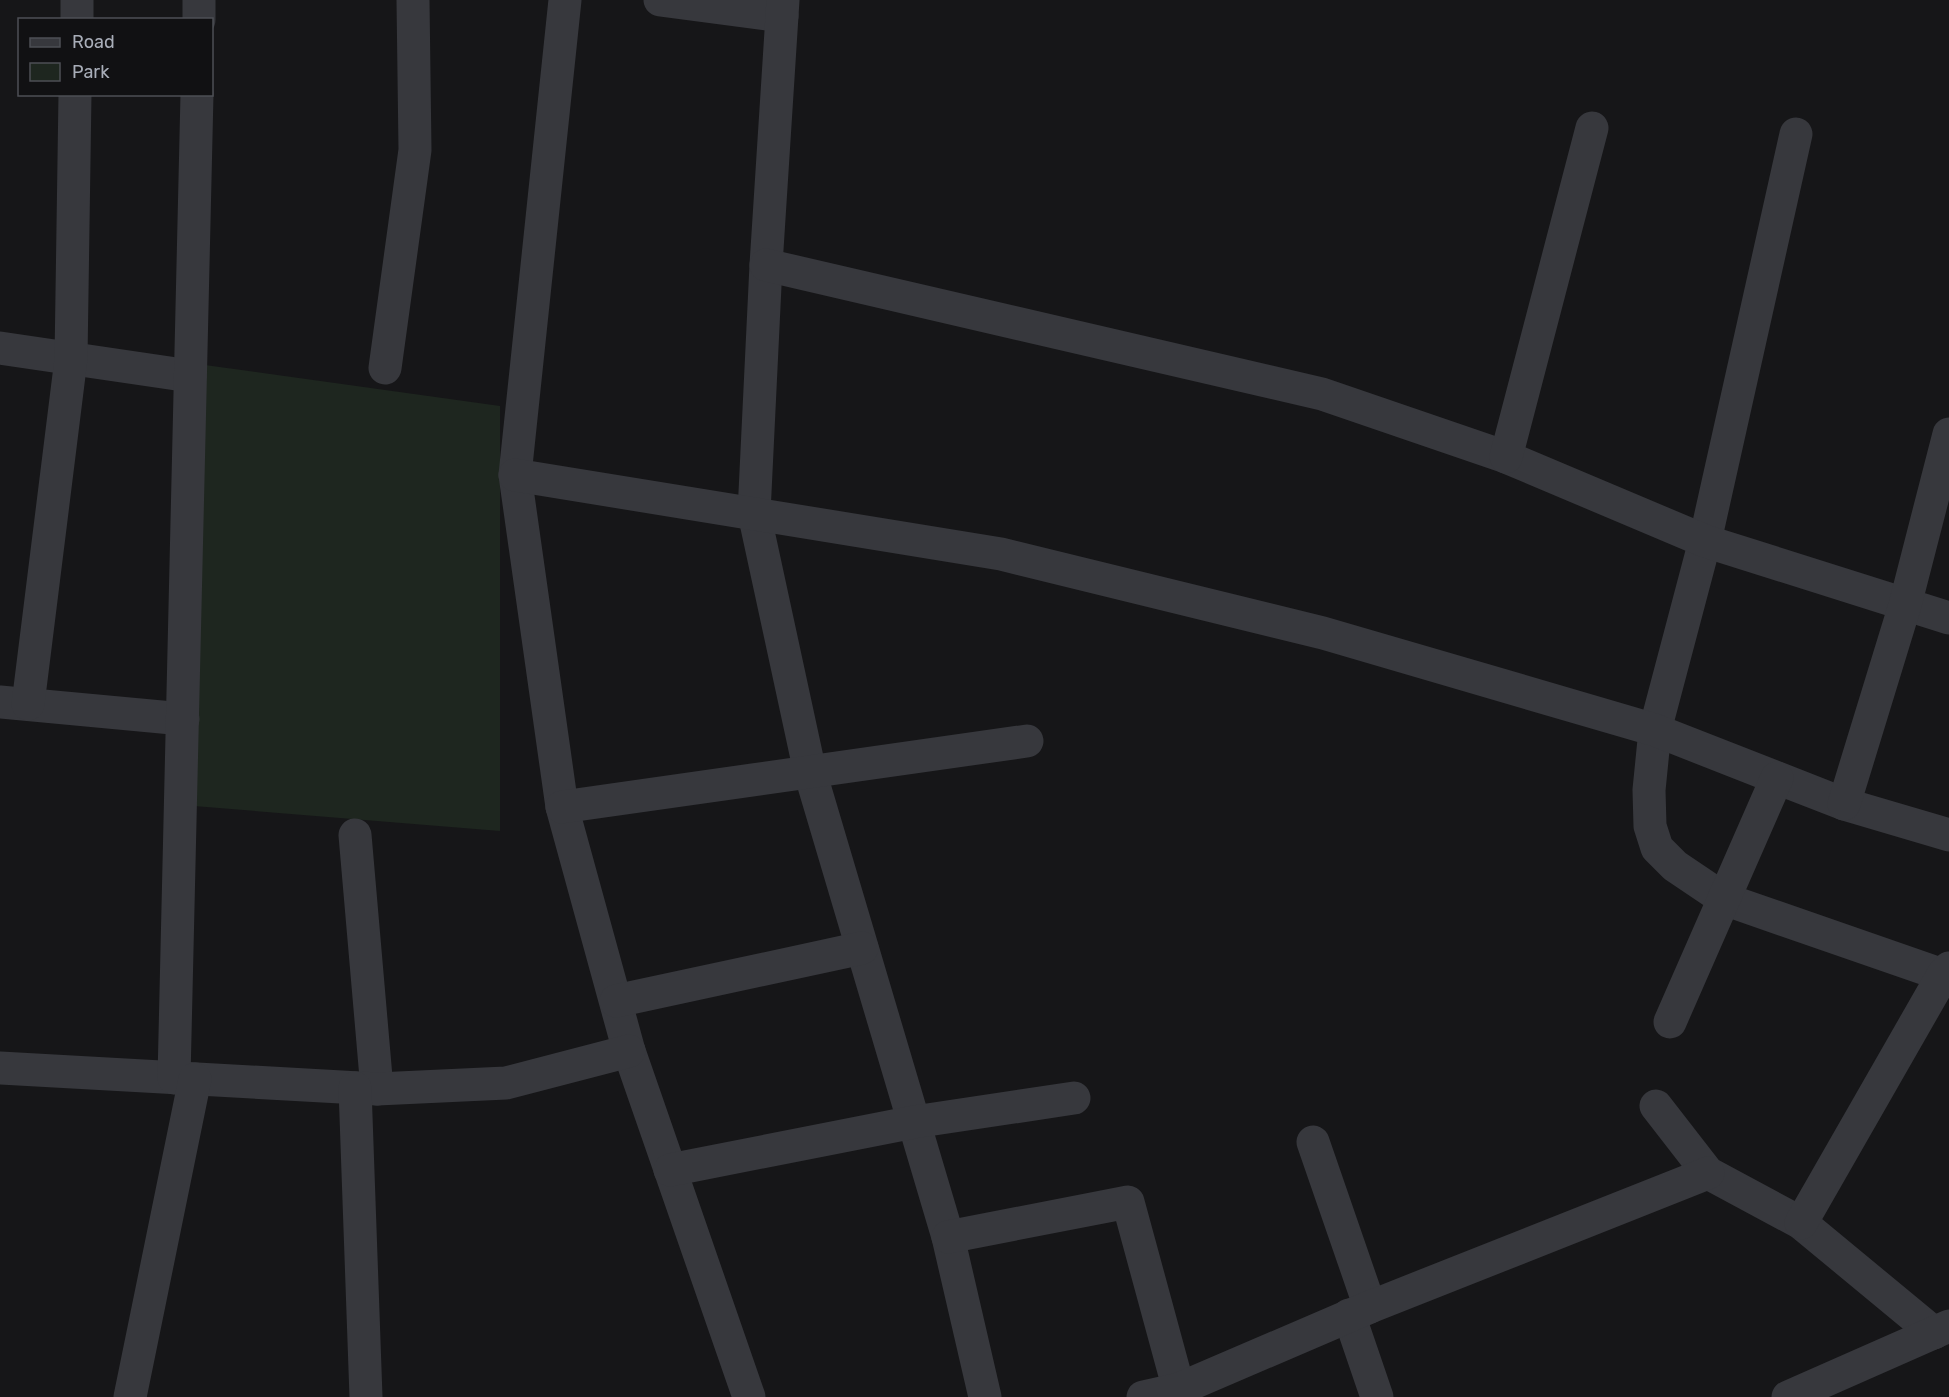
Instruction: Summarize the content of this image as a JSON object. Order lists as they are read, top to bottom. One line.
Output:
{"legend":["Road","Park"]}
